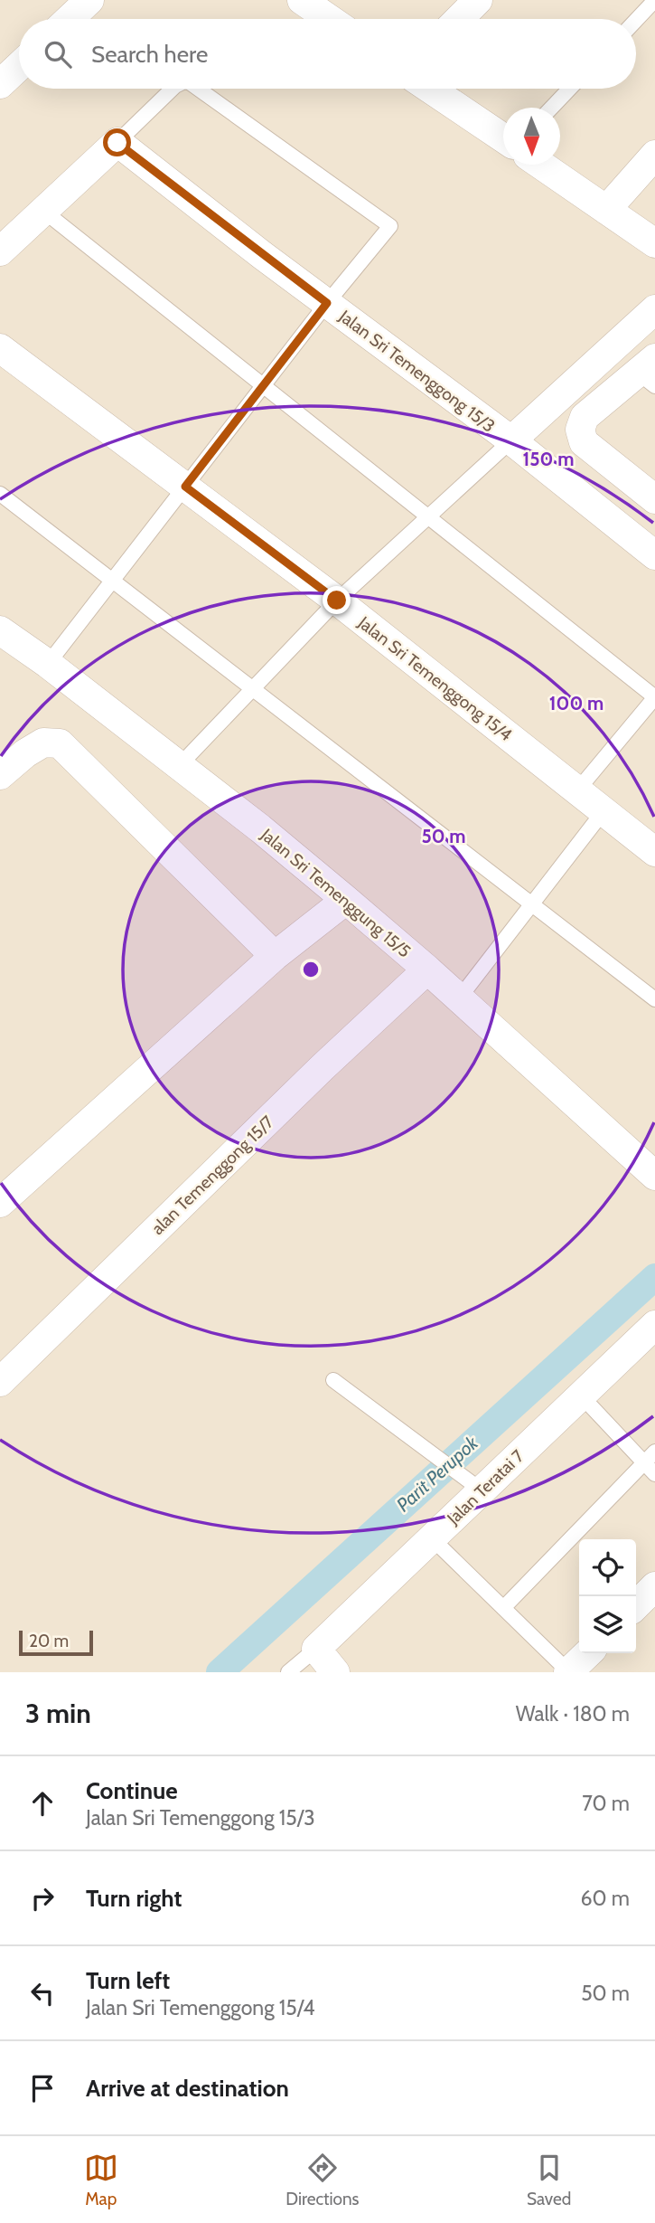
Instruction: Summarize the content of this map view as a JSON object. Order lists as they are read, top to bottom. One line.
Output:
{"streets":{"street":["Jalan Sri Temenggong 15/3","Jalan Sri Temenggong 15/4","Jalan Sri Temenggung 15/5","alan Temenggong 15/7","Jalan Teratai 7"]},"crossings":[["Jalan Sri Temenggung 15/5","alan Temenggong 15/7"]],"water":["Parit Perupok"],"scale_bar":"20 m","north":"bottom","page":{"search":"Search here","scale":"20 m","heading":["3 min","Walk · 180 m"],"list":[["Continue","Jalan Sri Temenggong 15/3","70 m"],["Turn right","60 m"],["Turn left","Jalan Sri Temenggong 15/4","50 m"],"Arrive at destination"],"nav":["Map","Directions","Saved"]},"rings":["150 m","100 m","50 m"]}
